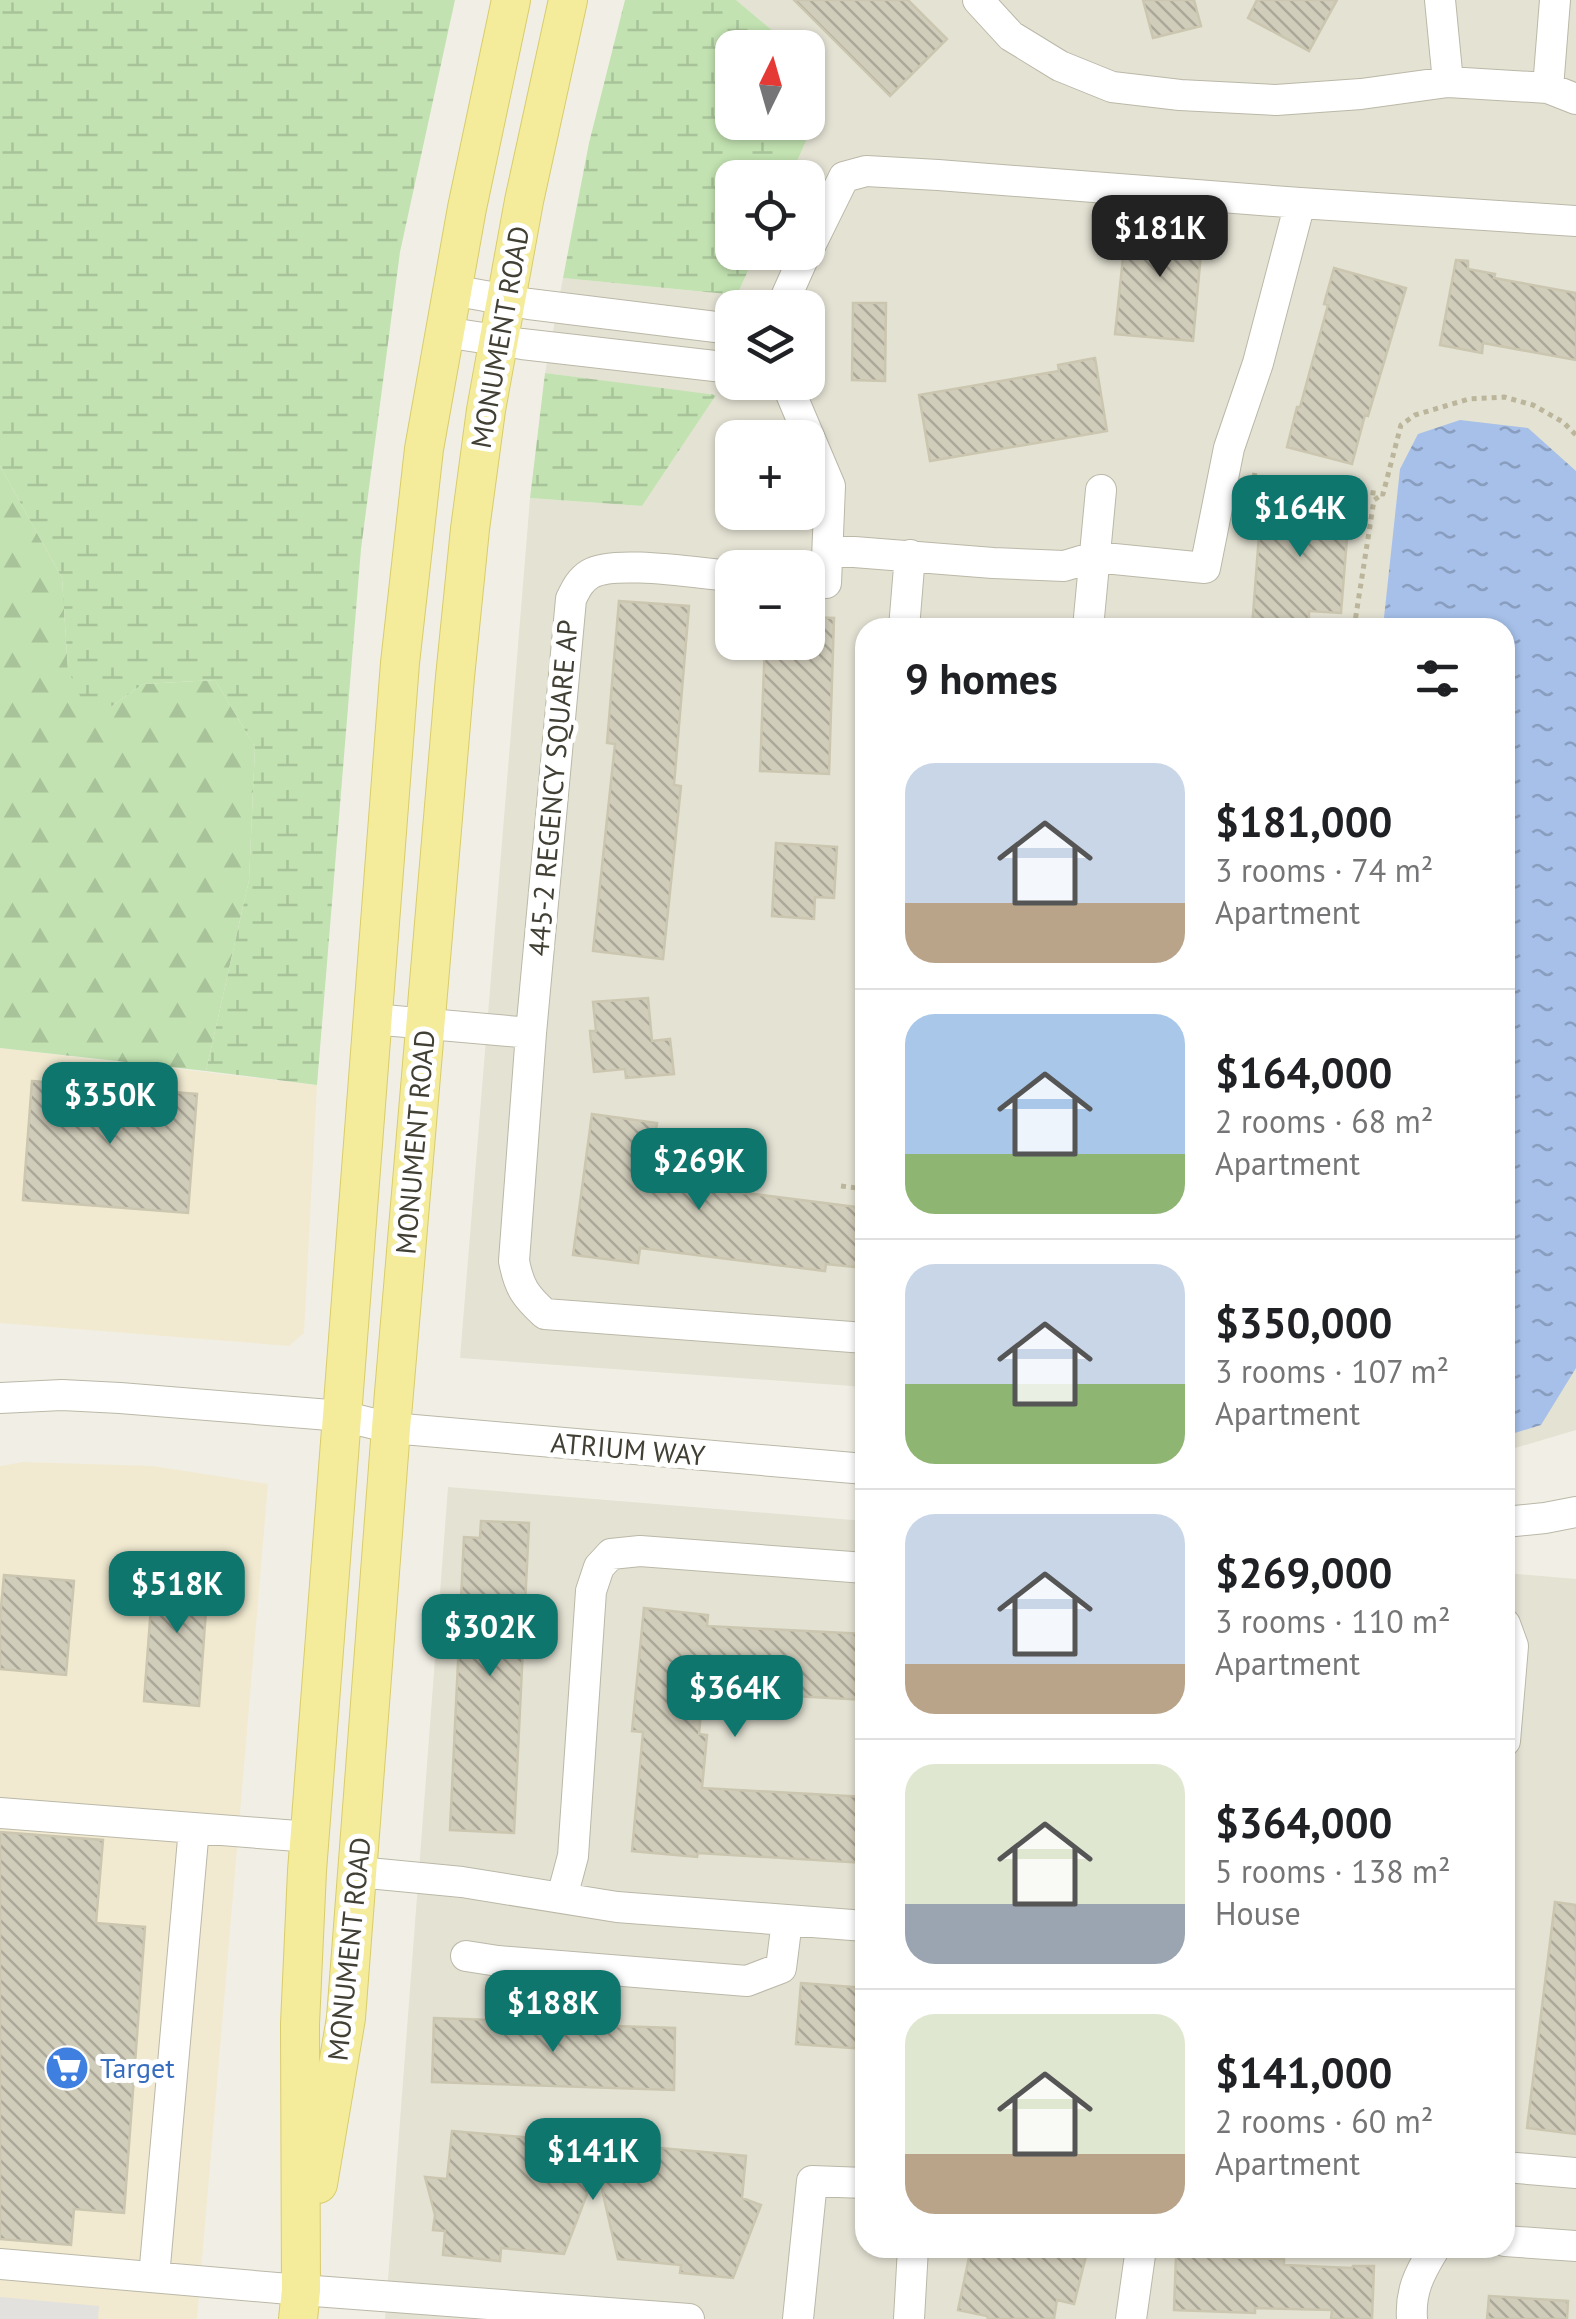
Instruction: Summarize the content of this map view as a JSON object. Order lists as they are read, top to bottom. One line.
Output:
{"streets":{"main road":["MONUMENT ROAD"],"street":["445-2 REGENCY SQUARE AP","ATRIUM WAY"]},"crossings":[["MONUMENT ROAD","ATRIUM WAY"]],"places":{"supermarket":["Target"]},"north":"top","page":{"map_buttons":["+","−"],"price":["$181K","$164K","$350K","$269K","$518K","$302K","$364K","$188K","$141K"],"heading":"9 homes","list":[{"name":"$181,000","note":"3 rooms · 74 m² · Apartment"},{"name":"$164,000","note":"2 rooms · 68 m² · Apartment"},{"name":"$350,000","note":"3 rooms · 107 m² · Apartment"},{"name":"$269,000","note":"3 rooms · 110 m² · Apartment"},{"name":"$364,000","note":"5 rooms · 138 m² · House"},{"name":"$141,000","note":"2 rooms · 60 m² · Apartment"}]}}
